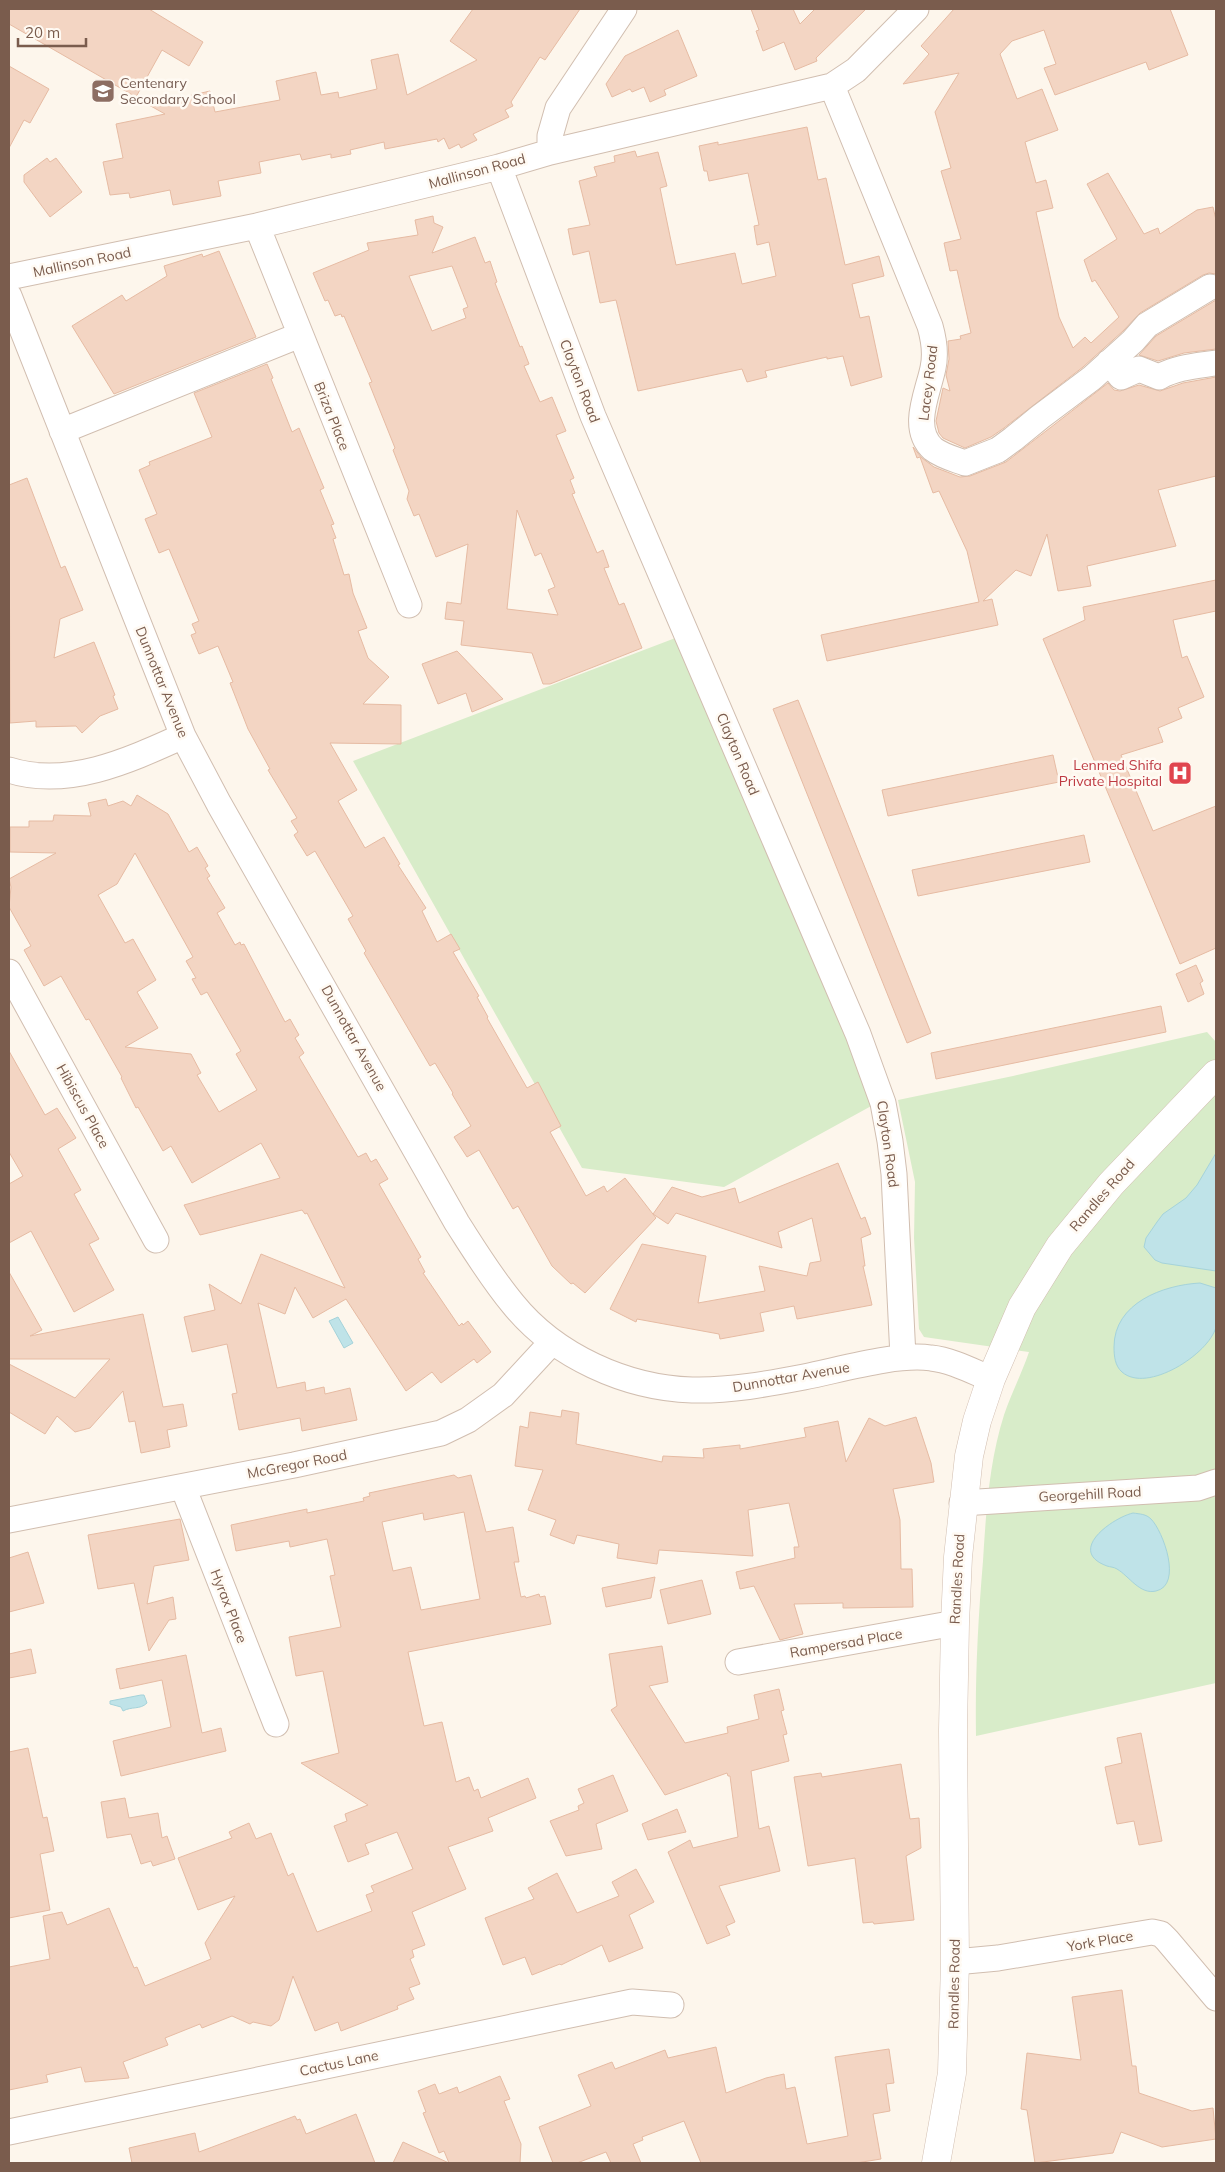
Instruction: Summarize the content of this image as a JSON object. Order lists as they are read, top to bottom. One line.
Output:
{"streets":{"street":["Mallinson Road","Clayton Road","Lacey Road","Briza Place","Dunnottar Avenue","Hibiscus Place","Randles Road","McGregor Road","Georgehill Road","Hyrax Place","Rampersad Place","York Place","Cactus Lane"]},"crossings":[["Mallinson Road","Clayton Road"],["Mallinson Road","Lacey Road"],["Mallinson Road","Briza Place"],["Clayton Road","Dunnottar Avenue"],["Dunnottar Avenue","Randles Road"],["Dunnottar Avenue","McGregor Road"],["Randles Road","Georgehill Road"],["Randles Road","Rampersad Place"],["Randles Road","York Place"],["McGregor Road","Hyrax Place"]],"places":{"school or university":["Centenary Secondary School"],"hospital":["Lenmed Shifa Private Hospital"]},"scale_bar":"20 m"}
